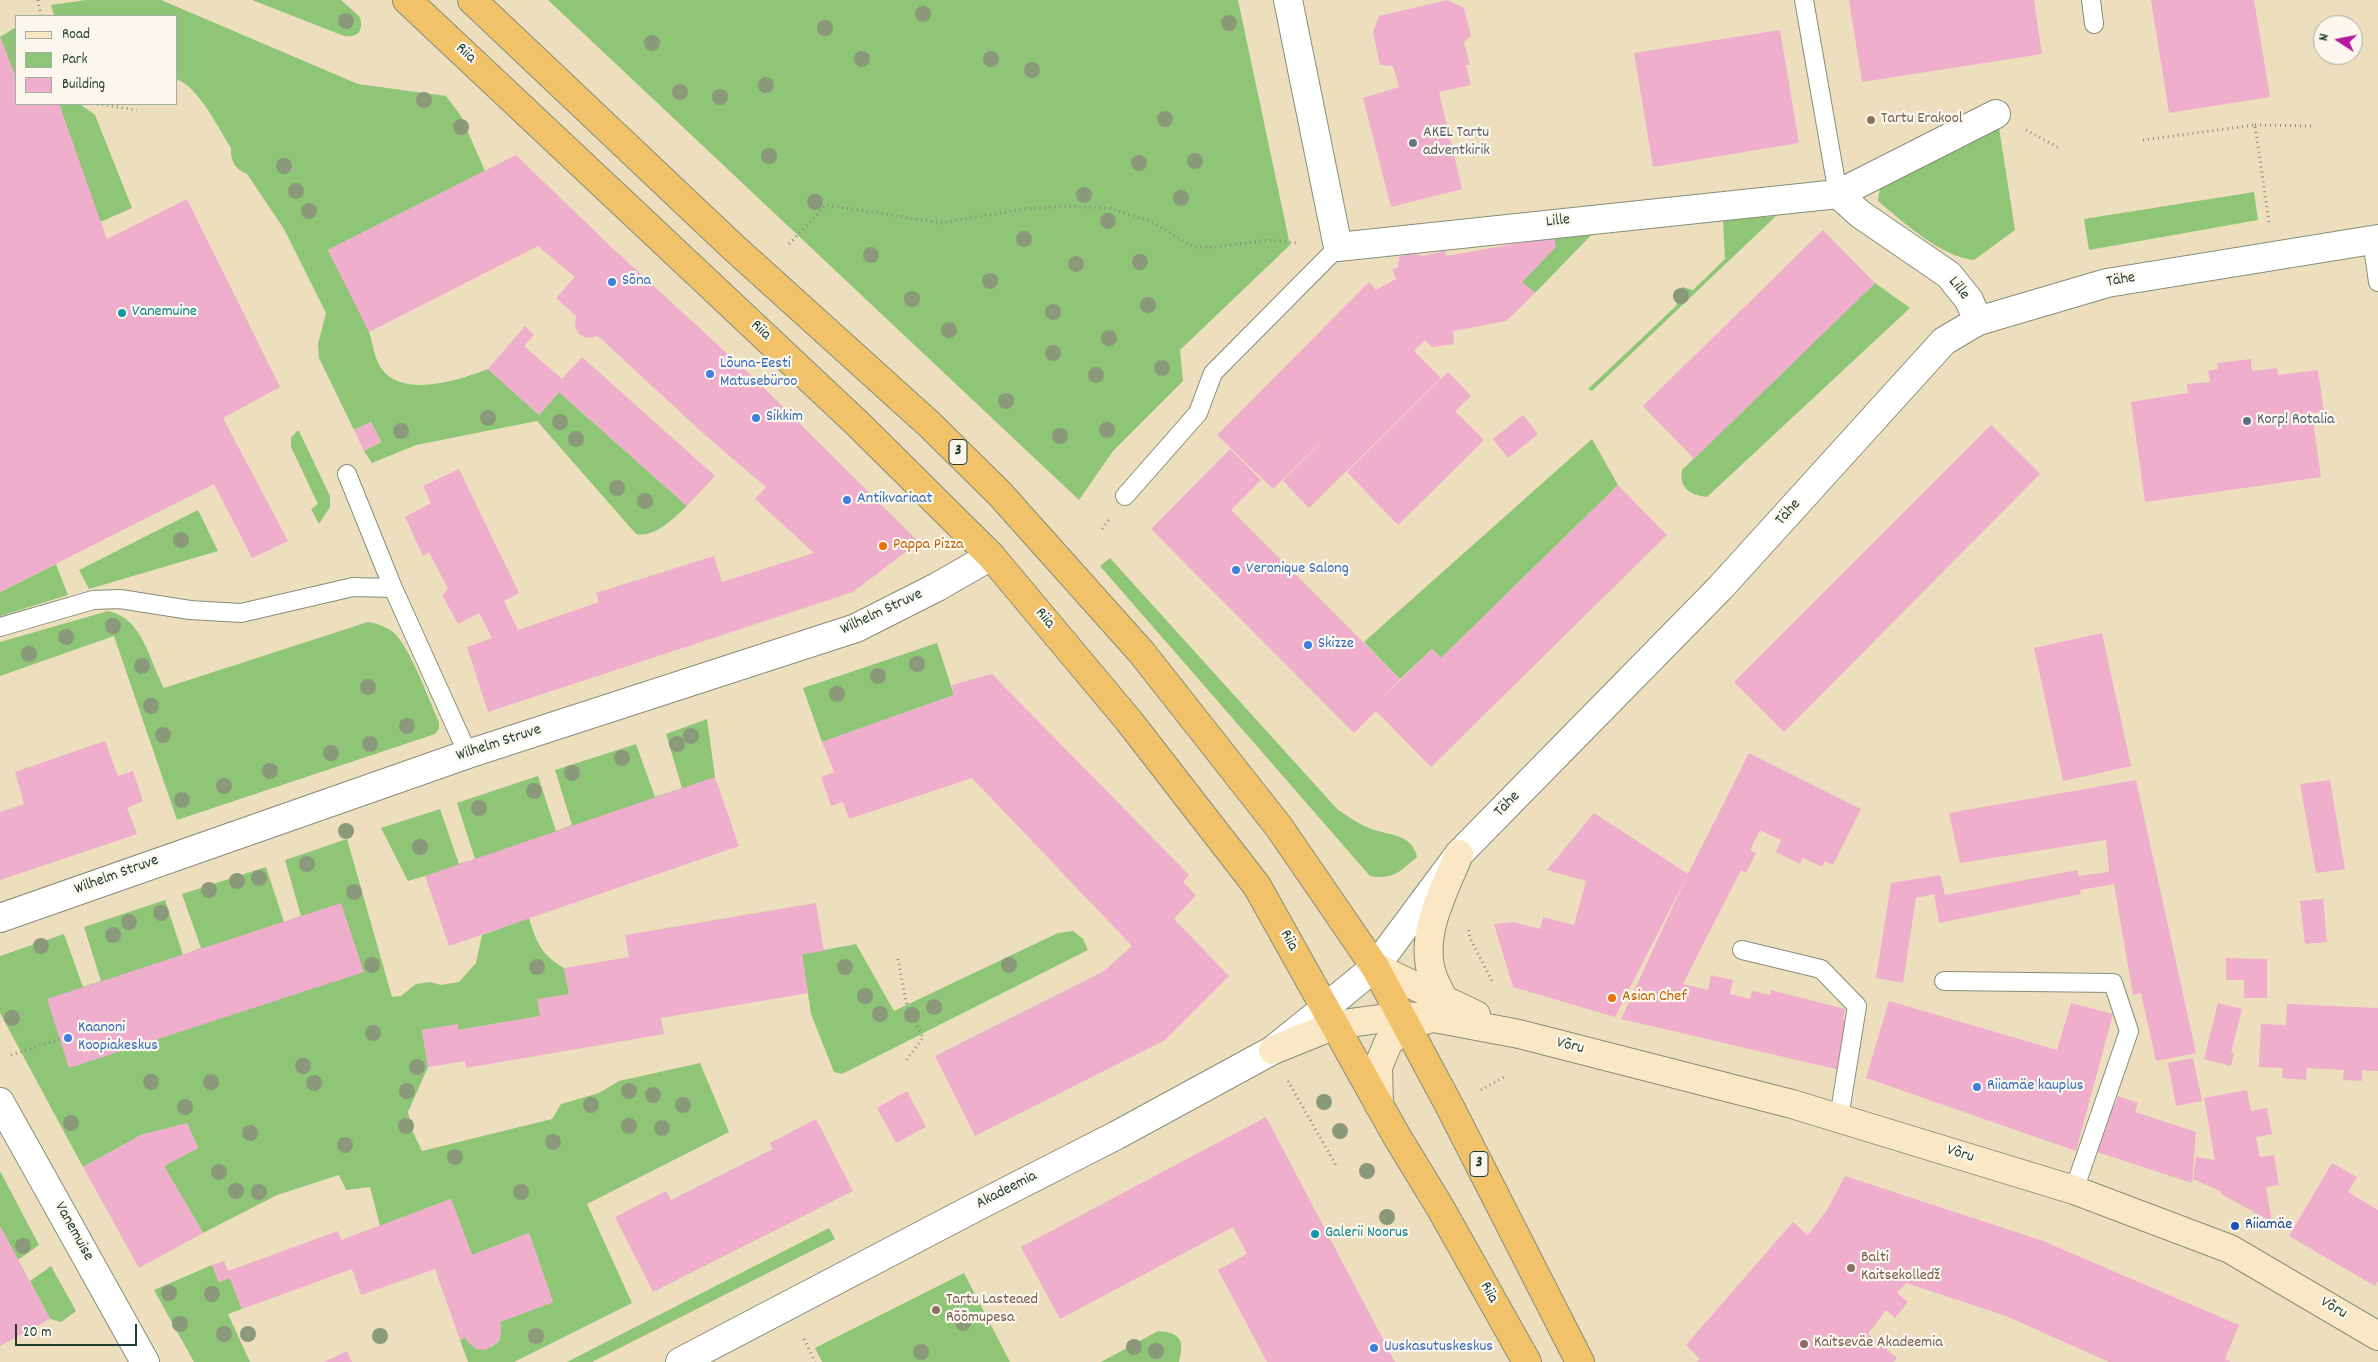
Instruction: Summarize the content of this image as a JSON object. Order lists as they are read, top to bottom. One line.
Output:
{"streets":{"highway":["Riia","3"],"main road":["Võru"],"street":["Lille","Tähe","Wilhelm Struve","Akadeemia","Vanemuise"]},"crossings":[["Riia","Tähe"],["Riia","Wilhelm Struve"],["Riia","Akadeemia"],["Lille","Tähe"],["Tähe","3"],["Tähe","Võru"],["Tähe","Akadeemia"],["3","Võru"]],"places":["Tartu Erakool","AKEL Tartu adventkirik","Sõna","Vanemuine","Lõuna-Eesti Matusebüroo","Sikkim","Korp! Rotalia","Antikvariaat","Pappa Pizza","Veronique Salong","Skizze","Asian Chef","Kaanoni Koopiakeskus","Riiamäe kauplus","Riiamäe","Galerii Noorus","Balti Kaitsekolledž","Tartu Lasteaed Rõõmupesa","Kaitseväe Akadeemia","Uuskasutuskeskus"],"legend":["Road","Park","Building"],"scale_bar":"20 m","north":"left"}
